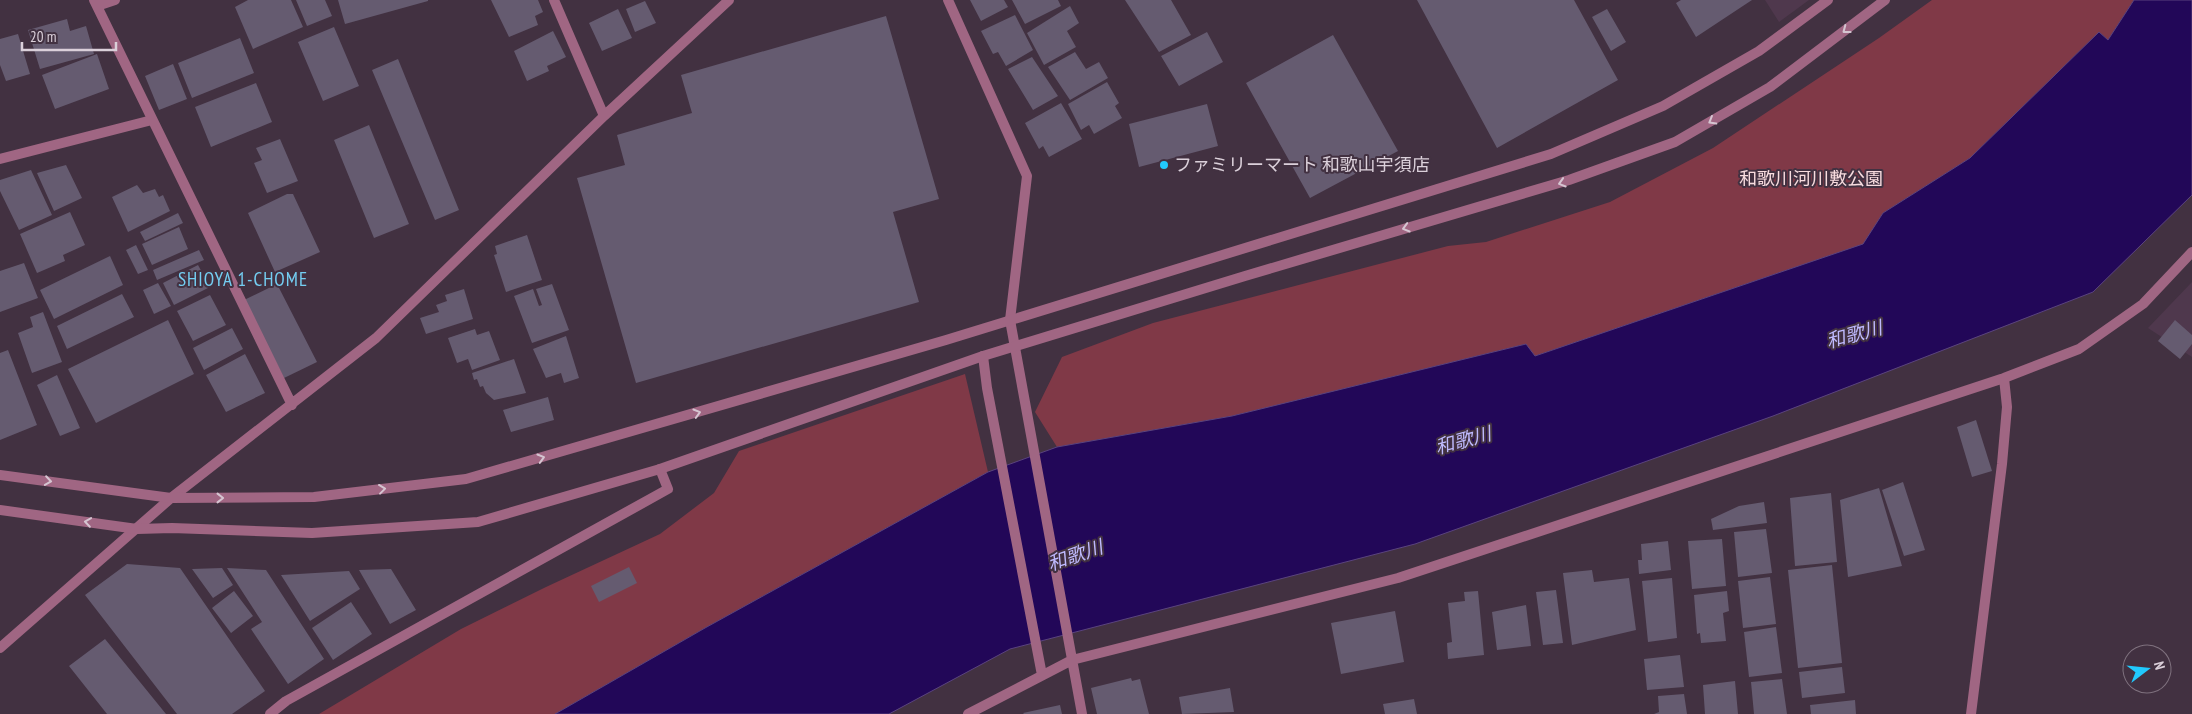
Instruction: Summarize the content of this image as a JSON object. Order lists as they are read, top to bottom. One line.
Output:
{"districts":["SHIOYA 1-CHOME"],"water":["和歌川"],"parks":["和歌川河川敷公園"],"places":["ファミリーマート 和歌山宇須店"],"scale_bar":"20 m","north":"right"}
